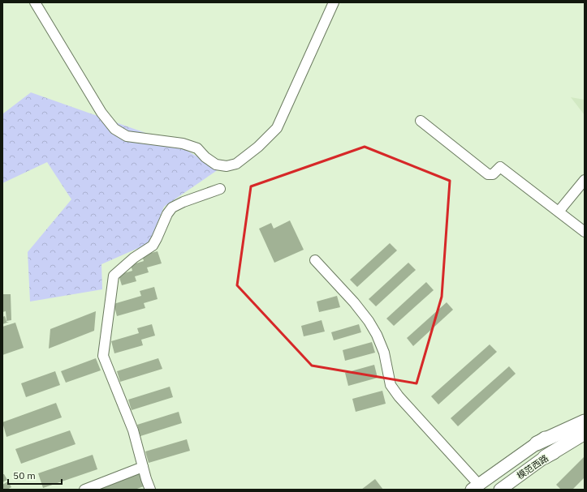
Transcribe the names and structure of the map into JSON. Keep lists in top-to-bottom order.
{
  "streets": {
    "main road": ["模范西路"]
  },
  "scale_bar": "50 m"
}
